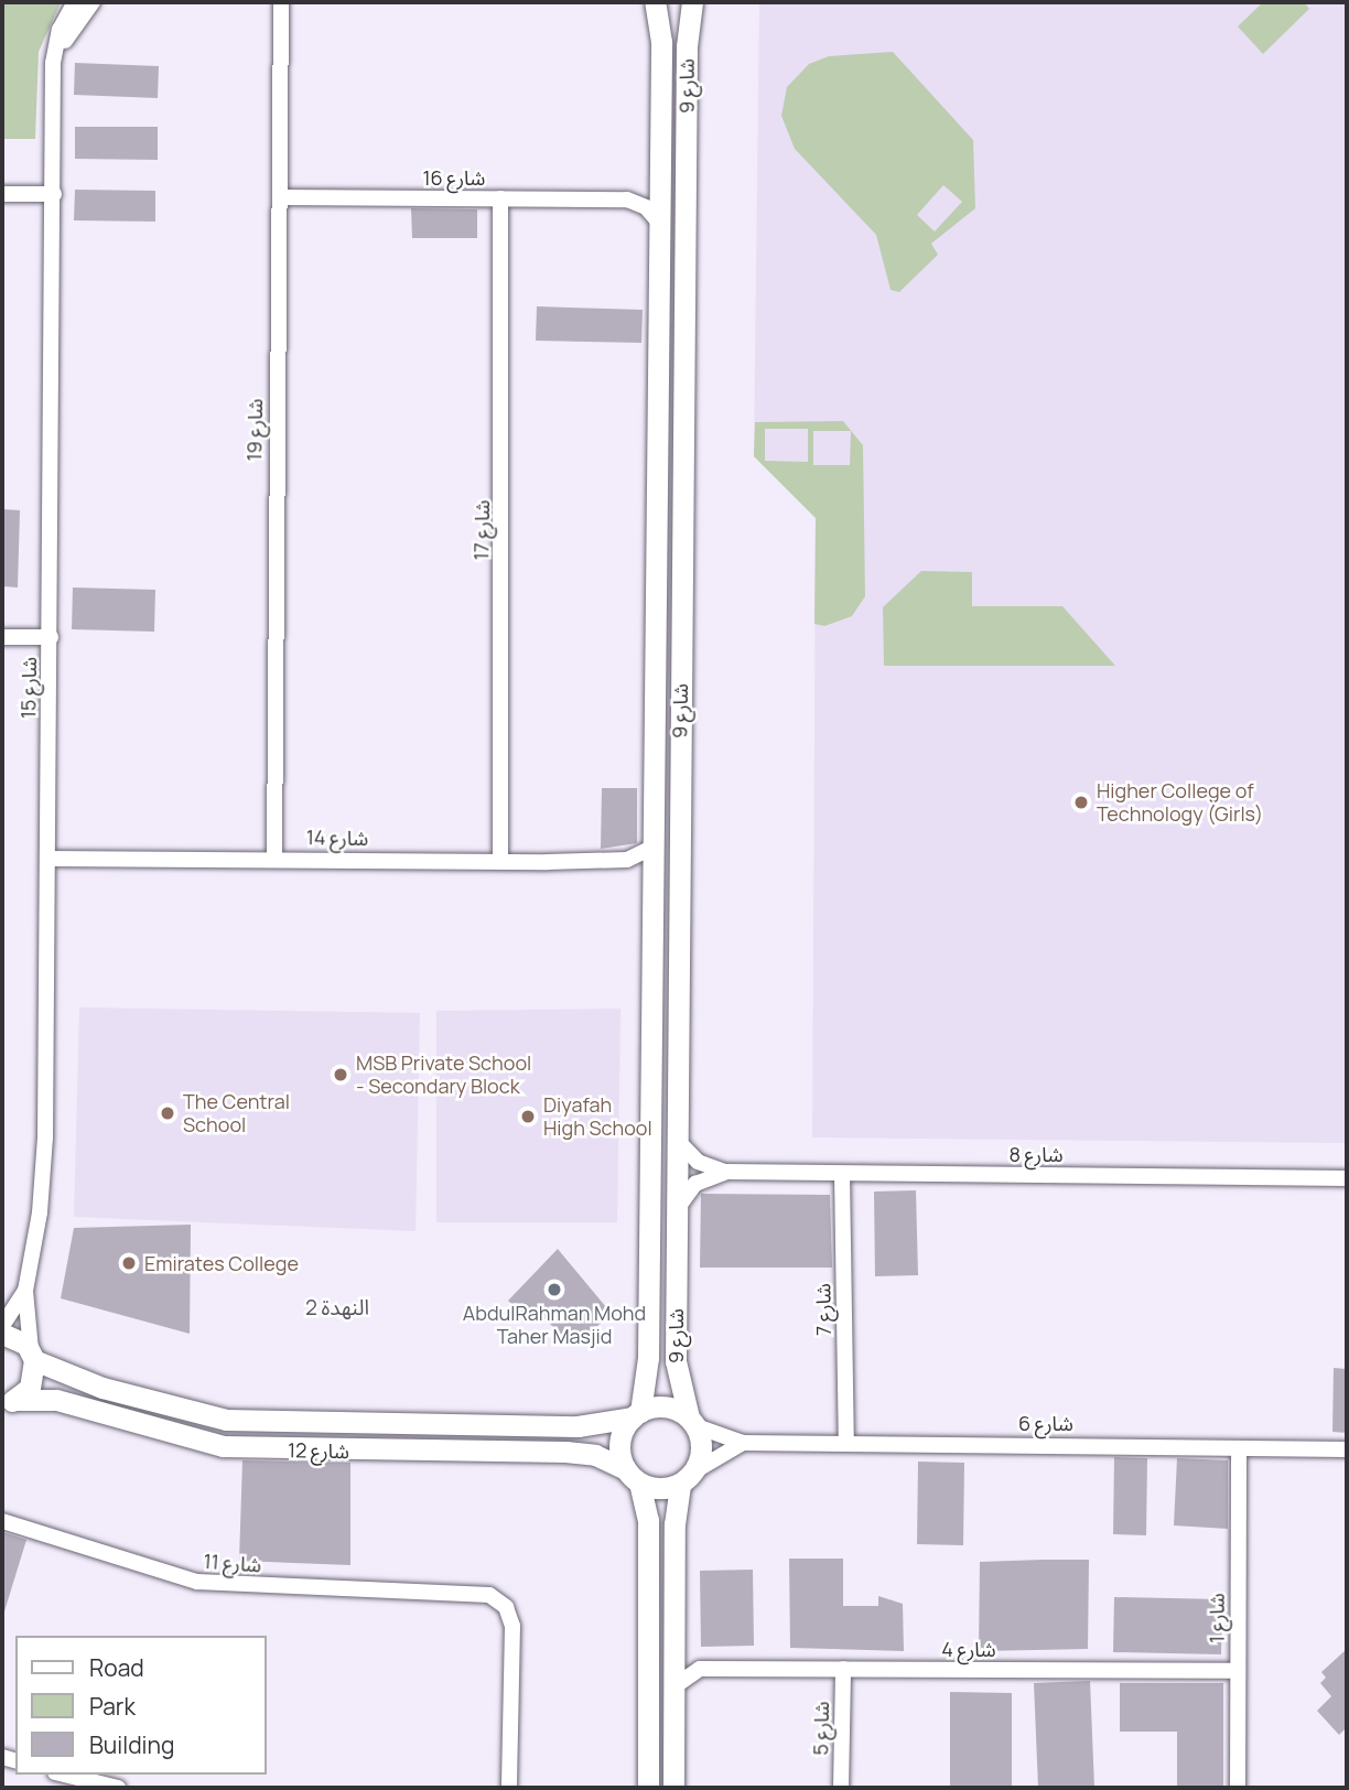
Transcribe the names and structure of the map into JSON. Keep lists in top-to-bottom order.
{
  "streets": {
    "street": [
      "شارع 9",
      "شارع 16",
      "شارع 19",
      "شارع 17",
      "شارع 15",
      "شارع 14",
      "شارع 8",
      "شارع 7",
      "شارع 6",
      "شارع 12",
      "شارع 11",
      "شارع 1",
      "شارع 4",
      "شارع 5"
    ]
  },
  "crossings": [
    ["شارع 9", "شارع 14"],
    ["شارع 9", "شارع 8"],
    ["شارع 9", "شارع 6"],
    ["شارع 9", "شارع 12"],
    ["شارع 16", "شارع 19"],
    ["شارع 16", "شارع 17"],
    ["شارع 19", "شارع 14"],
    ["شارع 17", "شارع 14"],
    ["شارع 15", "شارع 14"],
    ["شارع 15", "شارع 12"],
    ["شارع 8", "شارع 7"],
    ["شارع 7", "شارع 6"],
    ["شارع 6", "شارع 12"],
    ["شارع 6", "شارع 1"],
    ["شارع 1", "شارع 4"],
    ["شارع 4", "شارع 5"]
  ],
  "districts": ["النهدة 2"],
  "places": [
    "Higher College of Technology (Girls)",
    "MSB Private School - Secondary Block",
    "The Central School",
    "Diyafah High School",
    "Emirates College",
    "AbdulRahman Mohd Taher Masjid"
  ],
  "legend": ["Road", "Park", "Building"]
}
